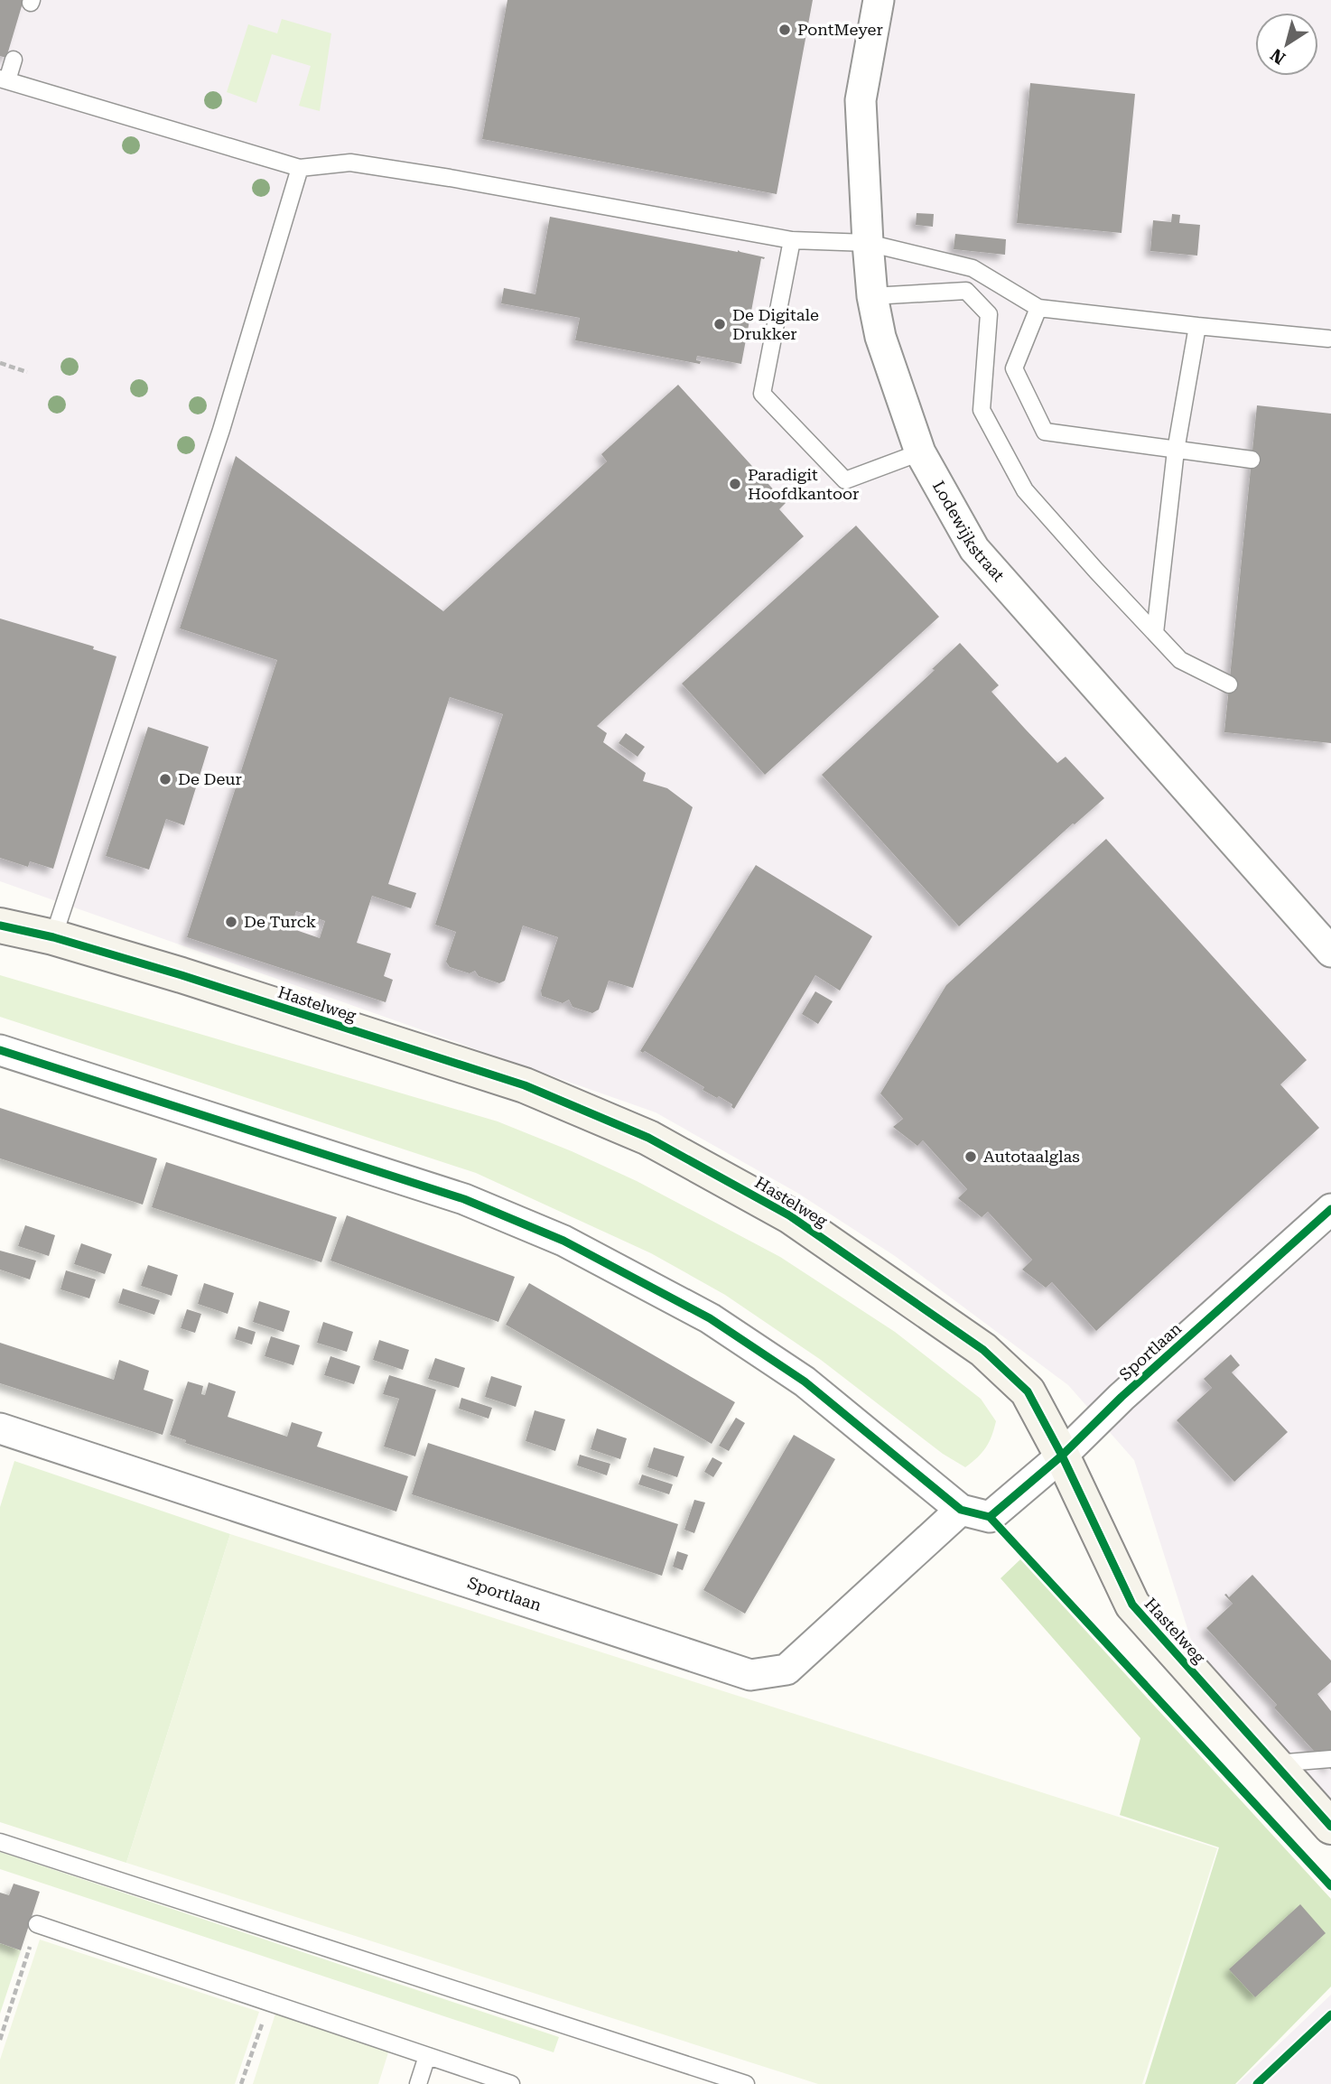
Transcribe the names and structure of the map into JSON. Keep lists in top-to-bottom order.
{
  "streets": {
    "street": ["Lodewijkstraat", "Hastelweg", "Sportlaan"]
  },
  "crossings": [
    ["Hastelweg", "Sportlaan"]
  ],
  "places": [
    "PontMeyer",
    "De Digitale Drukker",
    "Paradigit Hoofdkantoor",
    "De Deur",
    "De Turck",
    "Autotaalglas"
  ],
  "north": "bottom left"
}
